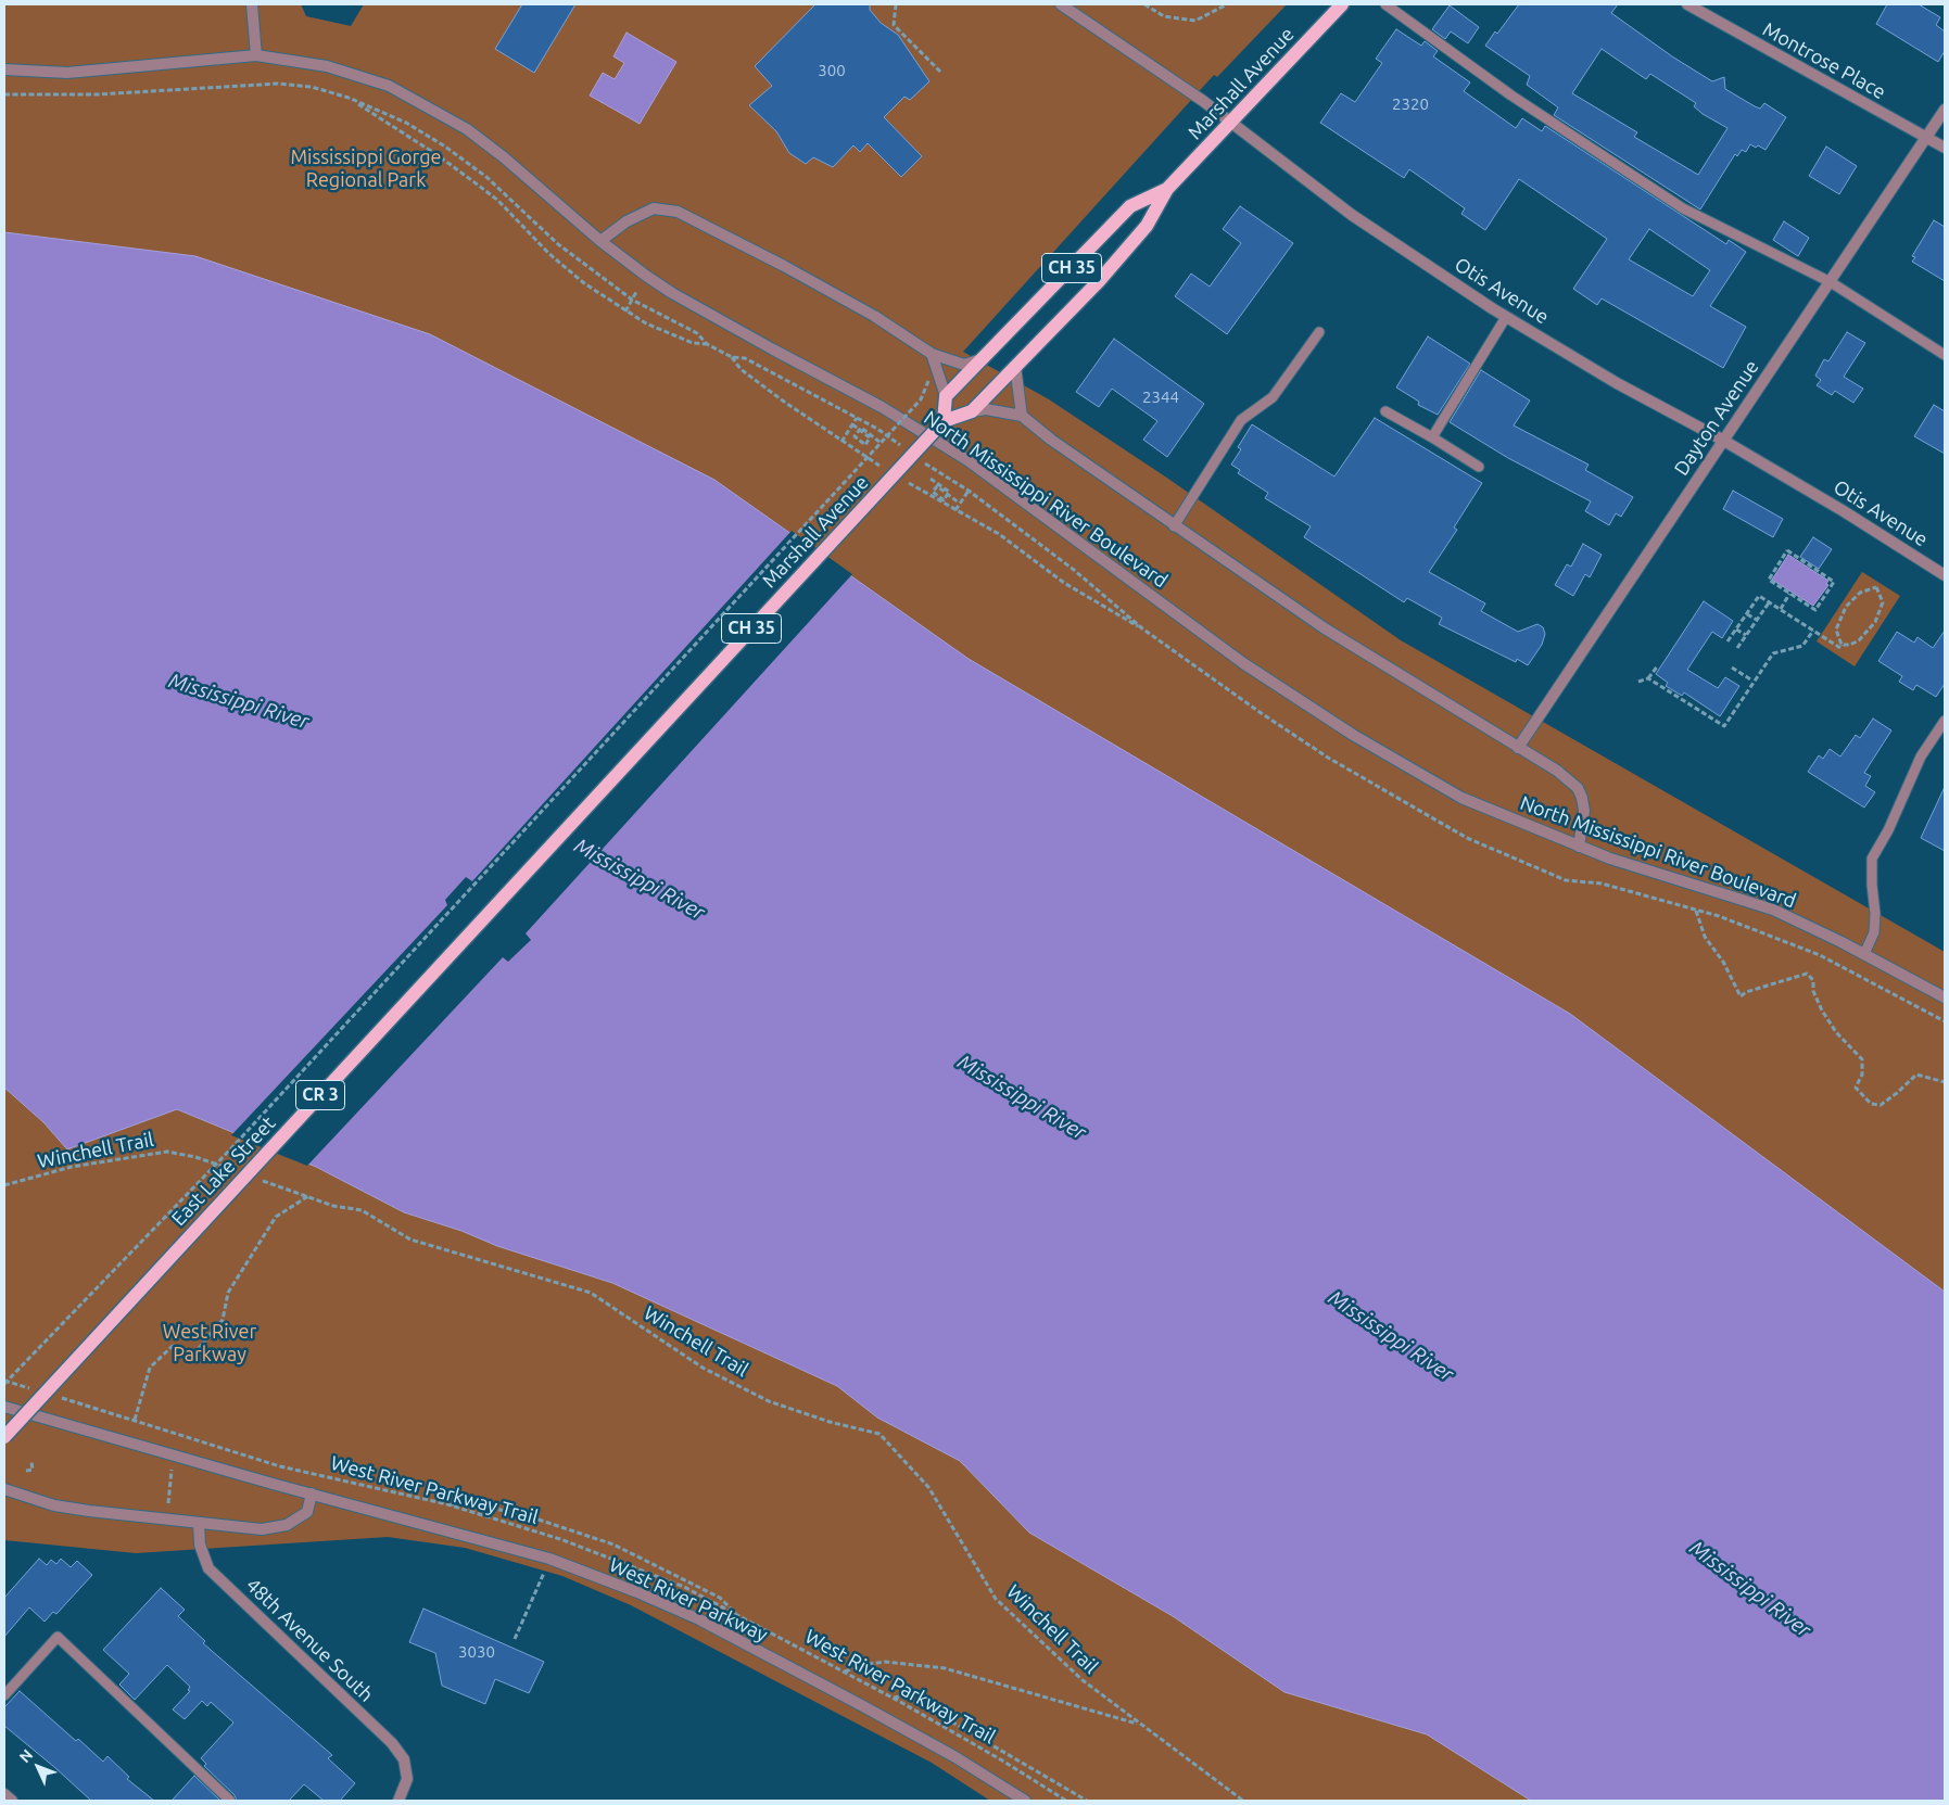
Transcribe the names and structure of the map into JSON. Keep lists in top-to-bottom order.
{
  "streets": {
    "main road": [
      "Marshall Avenue",
      "CH 35",
      "CR 3",
      "East Lake Street"
    ],
    "street": [
      "Montrose Place",
      "Otis Avenue",
      "Dayton Avenue",
      "North Mississippi River Boulevard",
      "West River Parkway",
      "48th Avenue South"
    ],
    "path": ["Winchell Trail", "West River Parkway Trail"]
  },
  "crossings": [
    ["Montrose Place", "Dayton Avenue"],
    ["Marshall Avenue", "Otis Avenue"],
    ["Marshall Avenue", "East Lake Street"],
    ["Otis Avenue", "Dayton Avenue"]
  ],
  "water": ["Mississippi River"],
  "parks": ["Mississippi Gorge Regional Park", "West River Parkway"],
  "house_numbers": [
    "300",
    "2320",
    "2344",
    "3030"
  ],
  "north": "top left"
}
